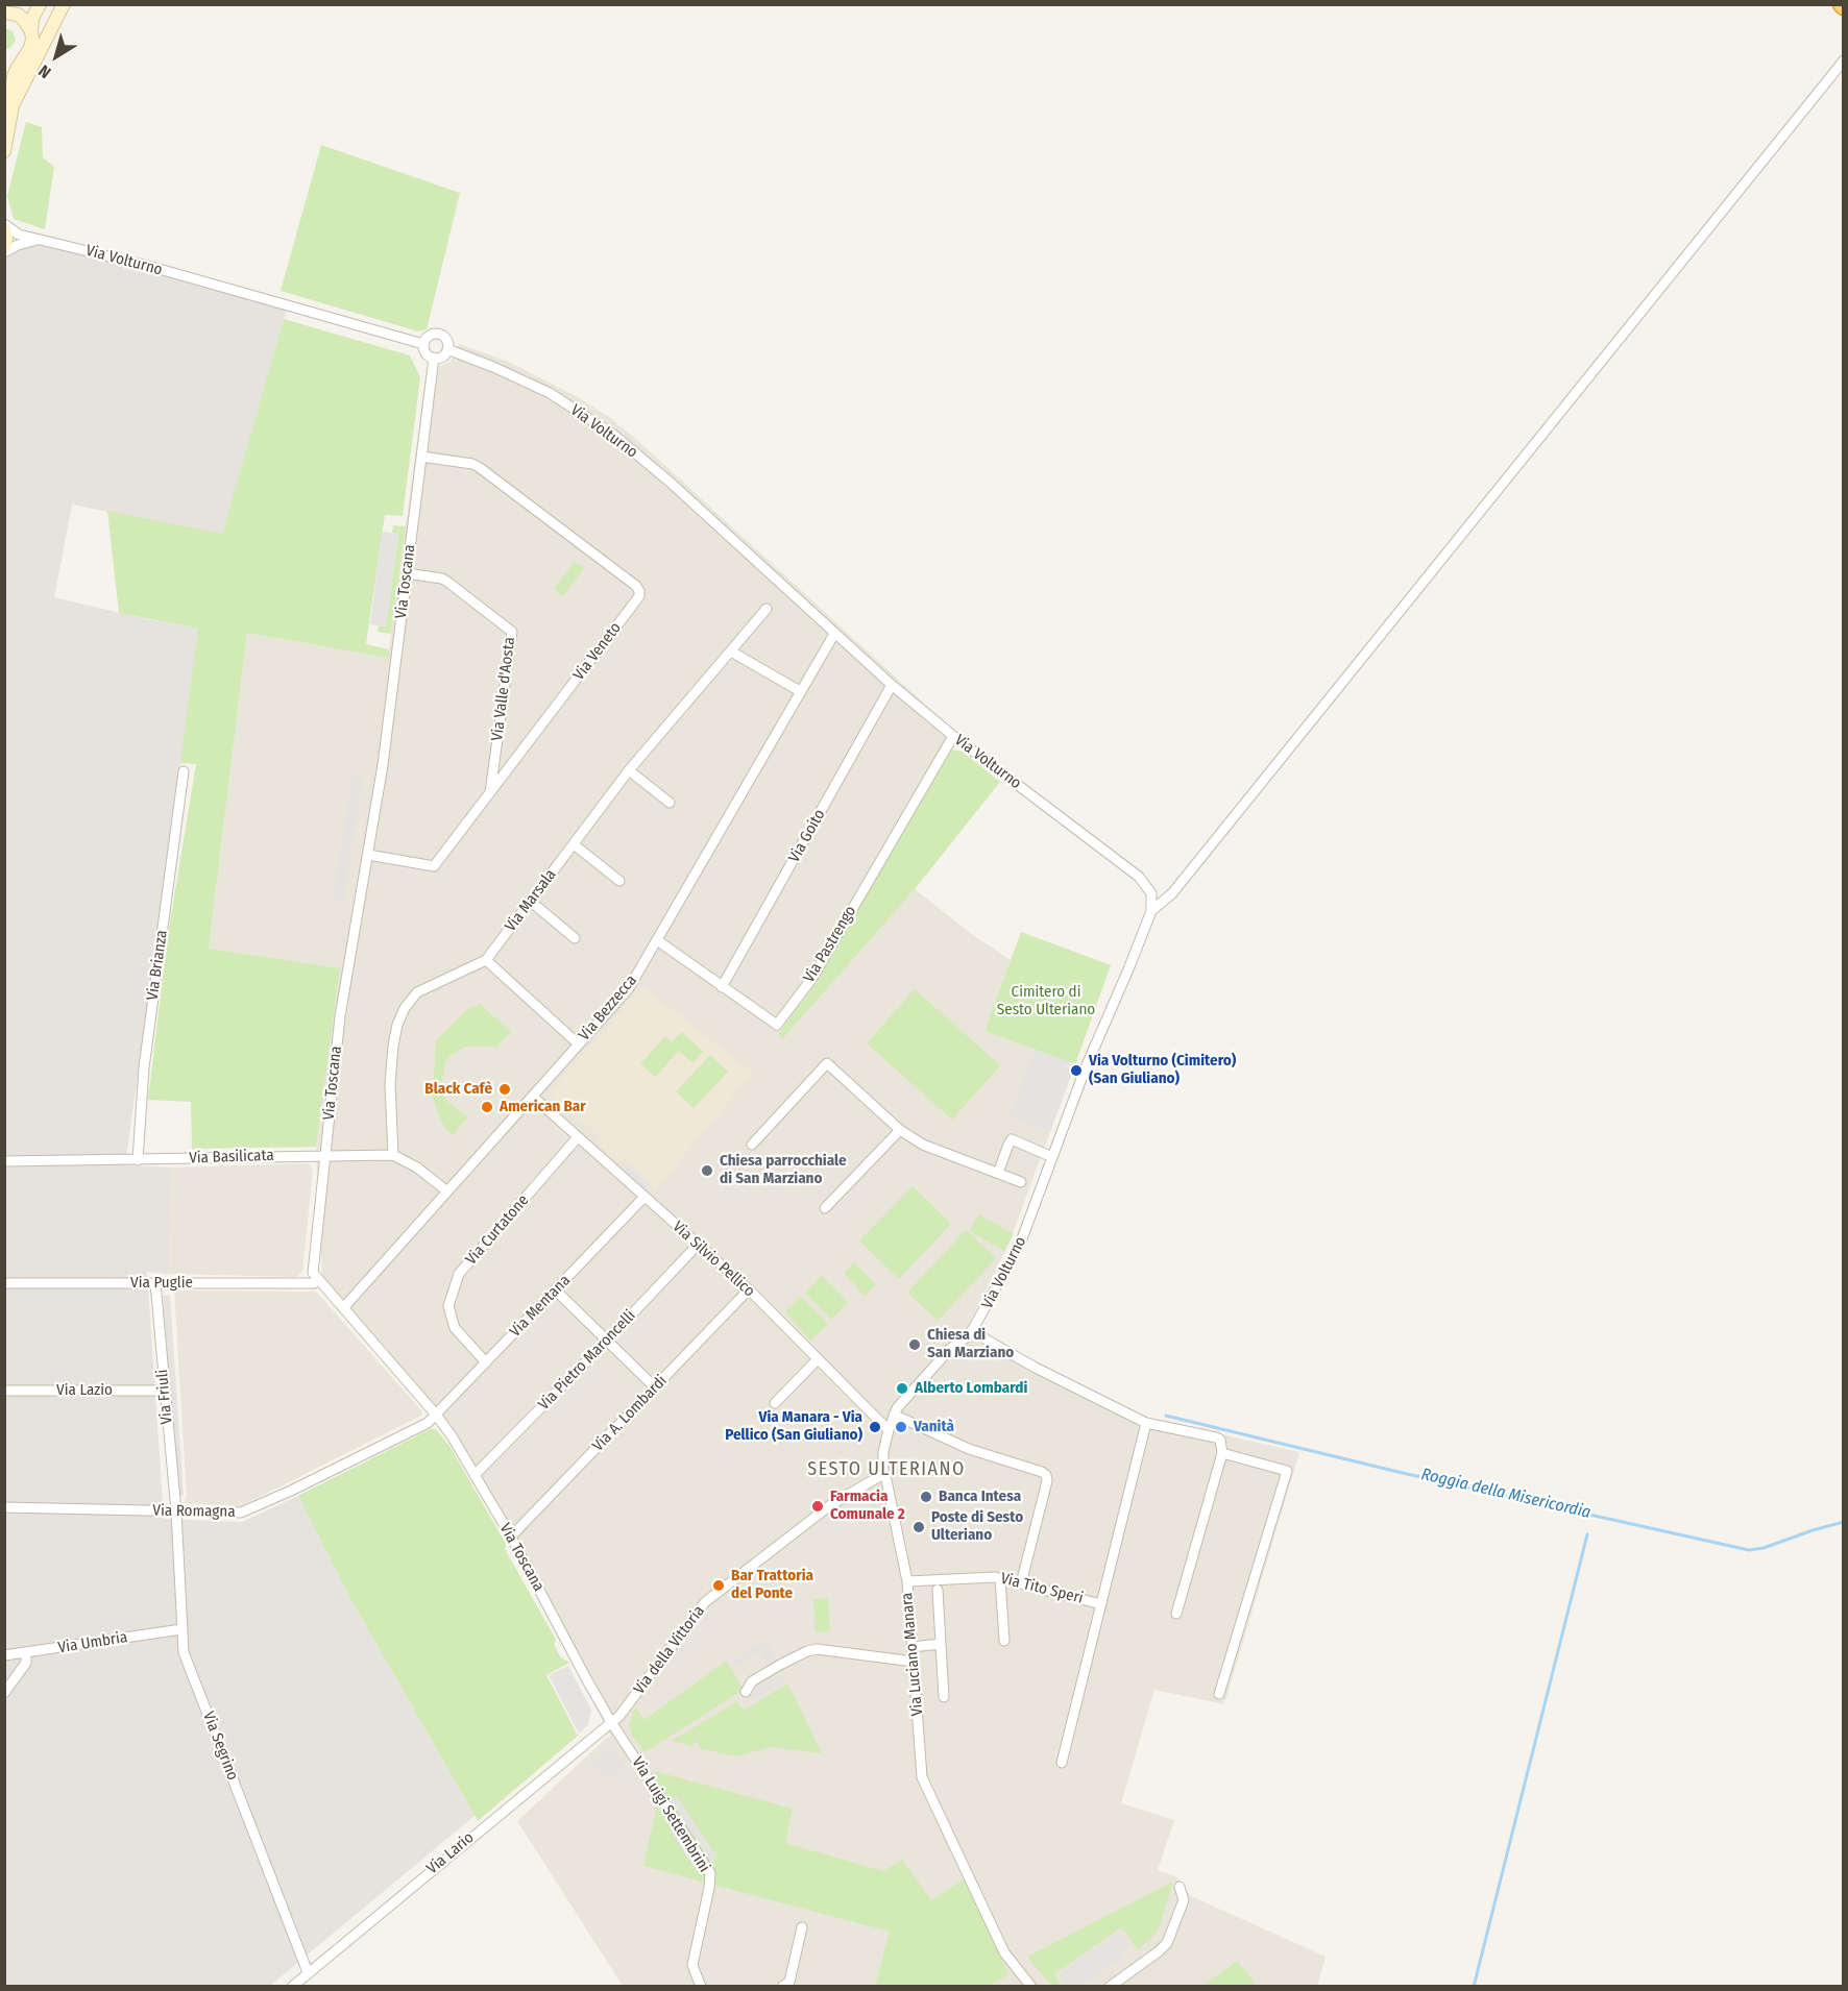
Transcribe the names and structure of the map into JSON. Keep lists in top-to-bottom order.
{
  "streets": {
    "street": [
      "Via Volturno",
      "Via Toscana",
      "Via Veneto",
      "Via Valle d'Aosta",
      "Via Goito",
      "Via Marsala",
      "Via Pastrengo",
      "Via Brianza",
      "Via Bezzecca",
      "Via Basilicata",
      "Via Curtatone",
      "Via Silvio Pellico",
      "Via Puglie",
      "Via Mentana",
      "Via Pietro Maroncelli",
      "Via Lazio",
      "Via Friuli",
      "Via A. Lombardi",
      "Via Romagna",
      "Via Tito Speri",
      "Via Umbria",
      "Via della Vittoria",
      "Via Luciano Manara",
      "Via Segrino",
      "Via Luigi Settembrini",
      "Via Lario"
    ]
  },
  "crossings": [
    ["Via Volturno", "Via Toscana"],
    ["Via Volturno", "Via Goito"],
    ["Via Volturno", "Via Pastrengo"],
    ["Via Volturno", "Via Bezzecca"],
    ["Via Volturno", "Via Luciano Manara"],
    ["Via Toscana", "Via Veneto"],
    ["Via Toscana", "Via Valle d'Aosta"],
    ["Via Toscana", "Via Bezzecca"],
    ["Via Toscana", "Via Basilicata"],
    ["Via Toscana", "Via Puglie"],
    ["Via Toscana", "Via Mentana"],
    ["Via Toscana", "Via Pietro Maroncelli"],
    ["Via Toscana", "Via A. Lombardi"],
    ["Via Toscana", "Via Romagna"],
    ["Via Toscana", "Via della Vittoria"],
    ["Via Toscana", "Via Luigi Settembrini"],
    ["Via Toscana", "Via Lario"],
    ["Via Veneto", "Via Valle d'Aosta"],
    ["Via Goito", "Via Pastrengo"],
    ["Via Marsala", "Via Basilicata"],
    ["Via Pastrengo", "Via Bezzecca"],
    ["Via Brianza", "Via Basilicata"],
    ["Via Bezzecca", "Via Basilicata"],
    ["Via Bezzecca", "Via Silvio Pellico"],
    ["Via Curtatone", "Via Silvio Pellico"],
    ["Via Curtatone", "Via Mentana"],
    ["Via Silvio Pellico", "Via Mentana"],
    ["Via Silvio Pellico", "Via Pietro Maroncelli"],
    ["Via Silvio Pellico", "Via A. Lombardi"],
    ["Via Silvio Pellico", "Via Luciano Manara"],
    ["Via Puglie", "Via Friuli"],
    ["Via Mentana", "Via Romagna"],
    ["Via Lazio", "Via Friuli"],
    ["Via Friuli", "Via Romagna"],
    ["Via Friuli", "Via Segrino"],
    ["Via Romagna", "Via Segrino"],
    ["Via Tito Speri", "Via Luciano Manara"],
    ["Via Umbria", "Via Segrino"],
    ["Via della Vittoria", "Via Luciano Manara"],
    ["Via della Vittoria", "Via Luigi Settembrini"],
    ["Via della Vittoria", "Via Lario"],
    ["Via Segrino", "Via Lario"],
    ["Via Luigi Settembrini", "Via Lario"]
  ],
  "districts": ["SESTO ULTERIANO"],
  "water": ["Roggia della Misericordia"],
  "parks": ["Cimitero di Sesto Ulteriano"],
  "places": [
    "Via Volturno (Cimitero) (San Giuliano)",
    "Black Cafè",
    "American Bar",
    "Chiesa parrocchiale di San Marziano",
    "Chiesa di San Marziano",
    "Alberto Lombardi",
    "Via Manara - Via Pellico (San Giuliano)",
    "Vanità",
    "Banca Intesa",
    "Farmacia Comunale 2",
    "Poste di Sesto Ulteriano",
    "Bar Trattoria del Ponte"
  ],
  "north": "bottom left"
}
